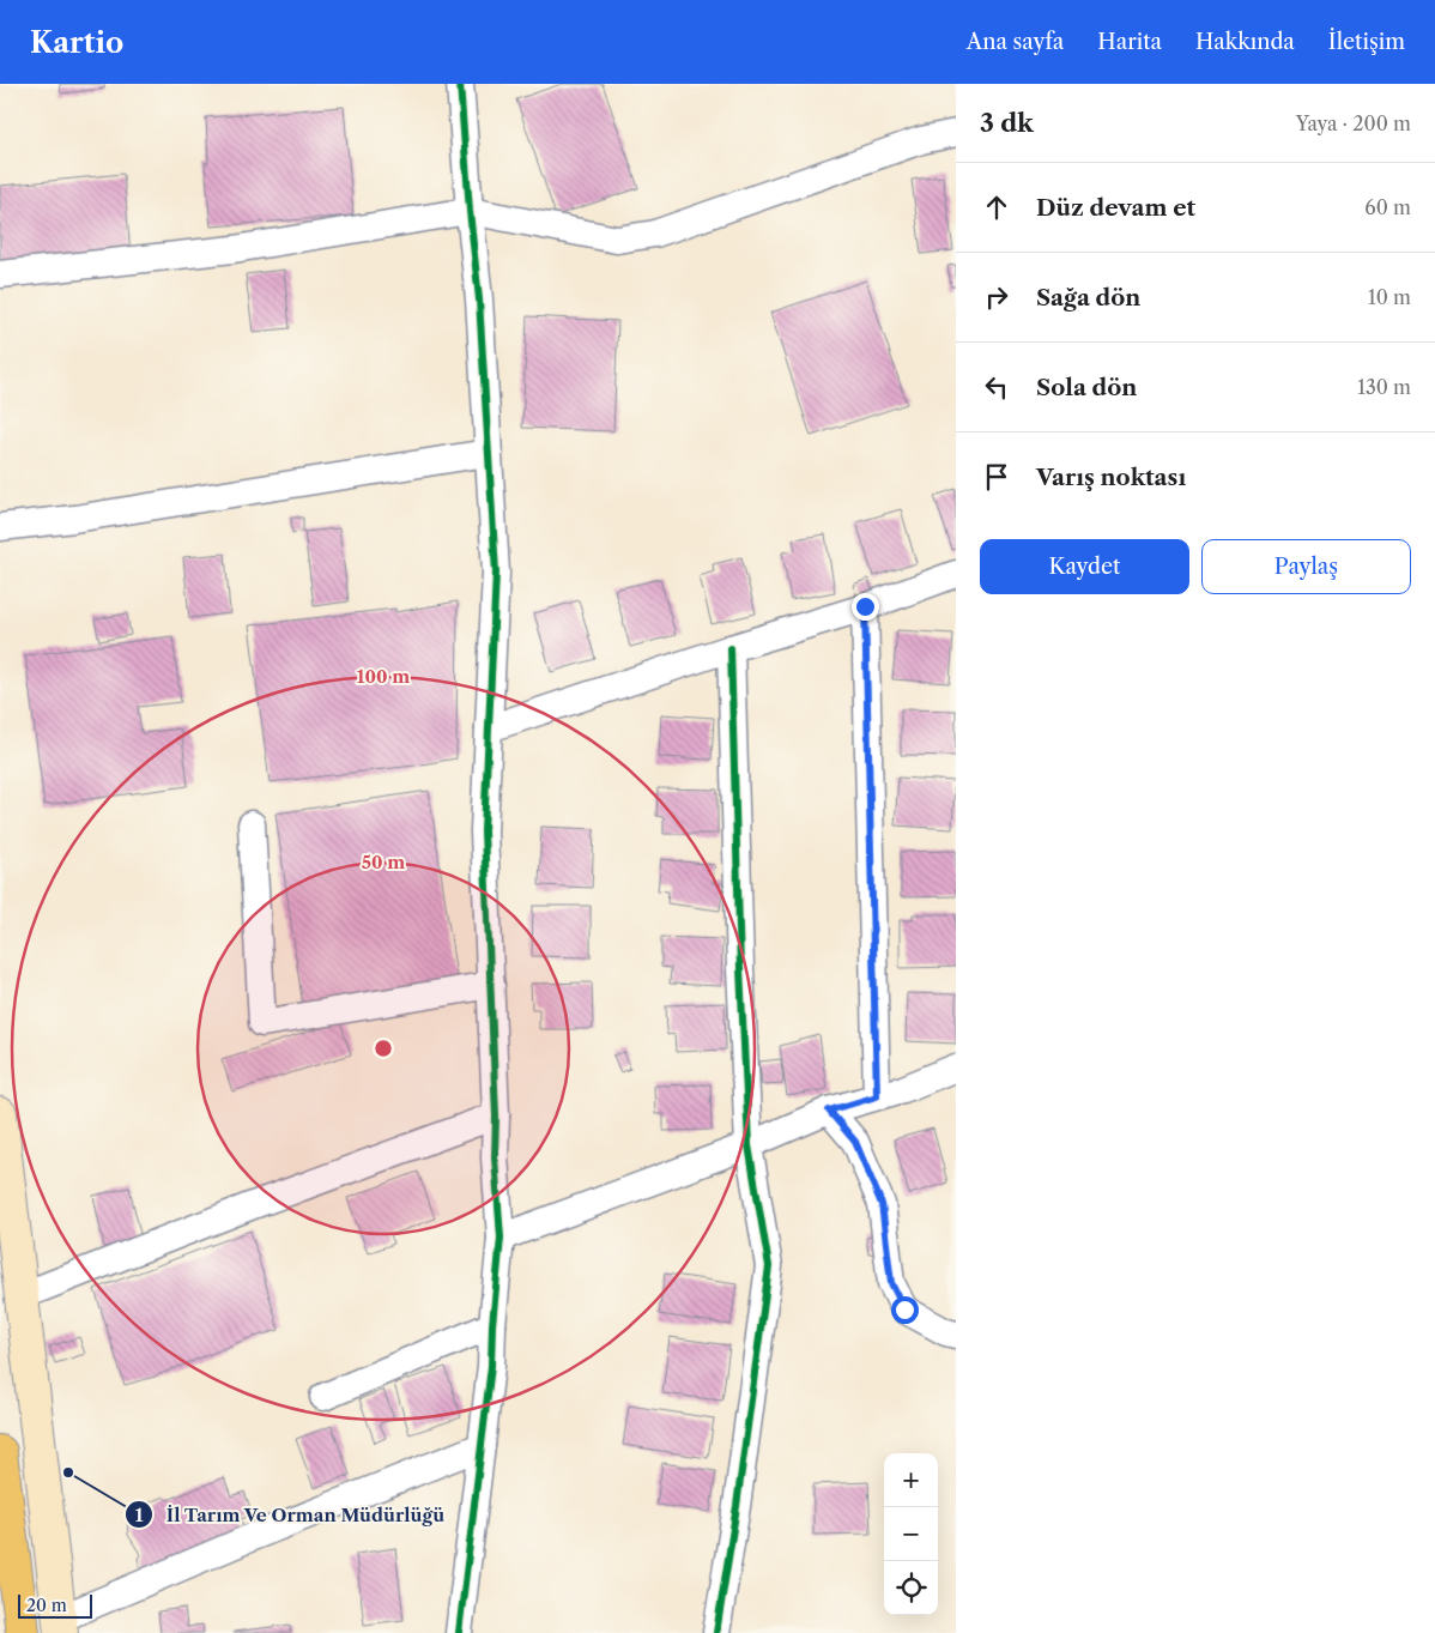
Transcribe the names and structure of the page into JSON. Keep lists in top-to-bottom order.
{
  "places": ["İl Tarım Ve Orman Müdürlüğü"],
  "scale_bar": "20 m",
  "page": {
    "header": "Kartio",
    "nav": [
      "Ana sayfa",
      "Harita",
      "Hakkında",
      "İletişim"
    ],
    "heading": ["3 dk", "Yaya · 200 m"],
    "list": [
      ["Düz devam et", "60 m"],
      ["Sağa dön", "10 m"],
      ["Sola dön", "130 m"],
      "Varış noktası"
    ],
    "buttons": ["Kaydet", "Paylaş"],
    "map_buttons": ["+", "−"],
    "scale": "20 m"
  },
  "rings": ["100 m", "50 m"]
}
